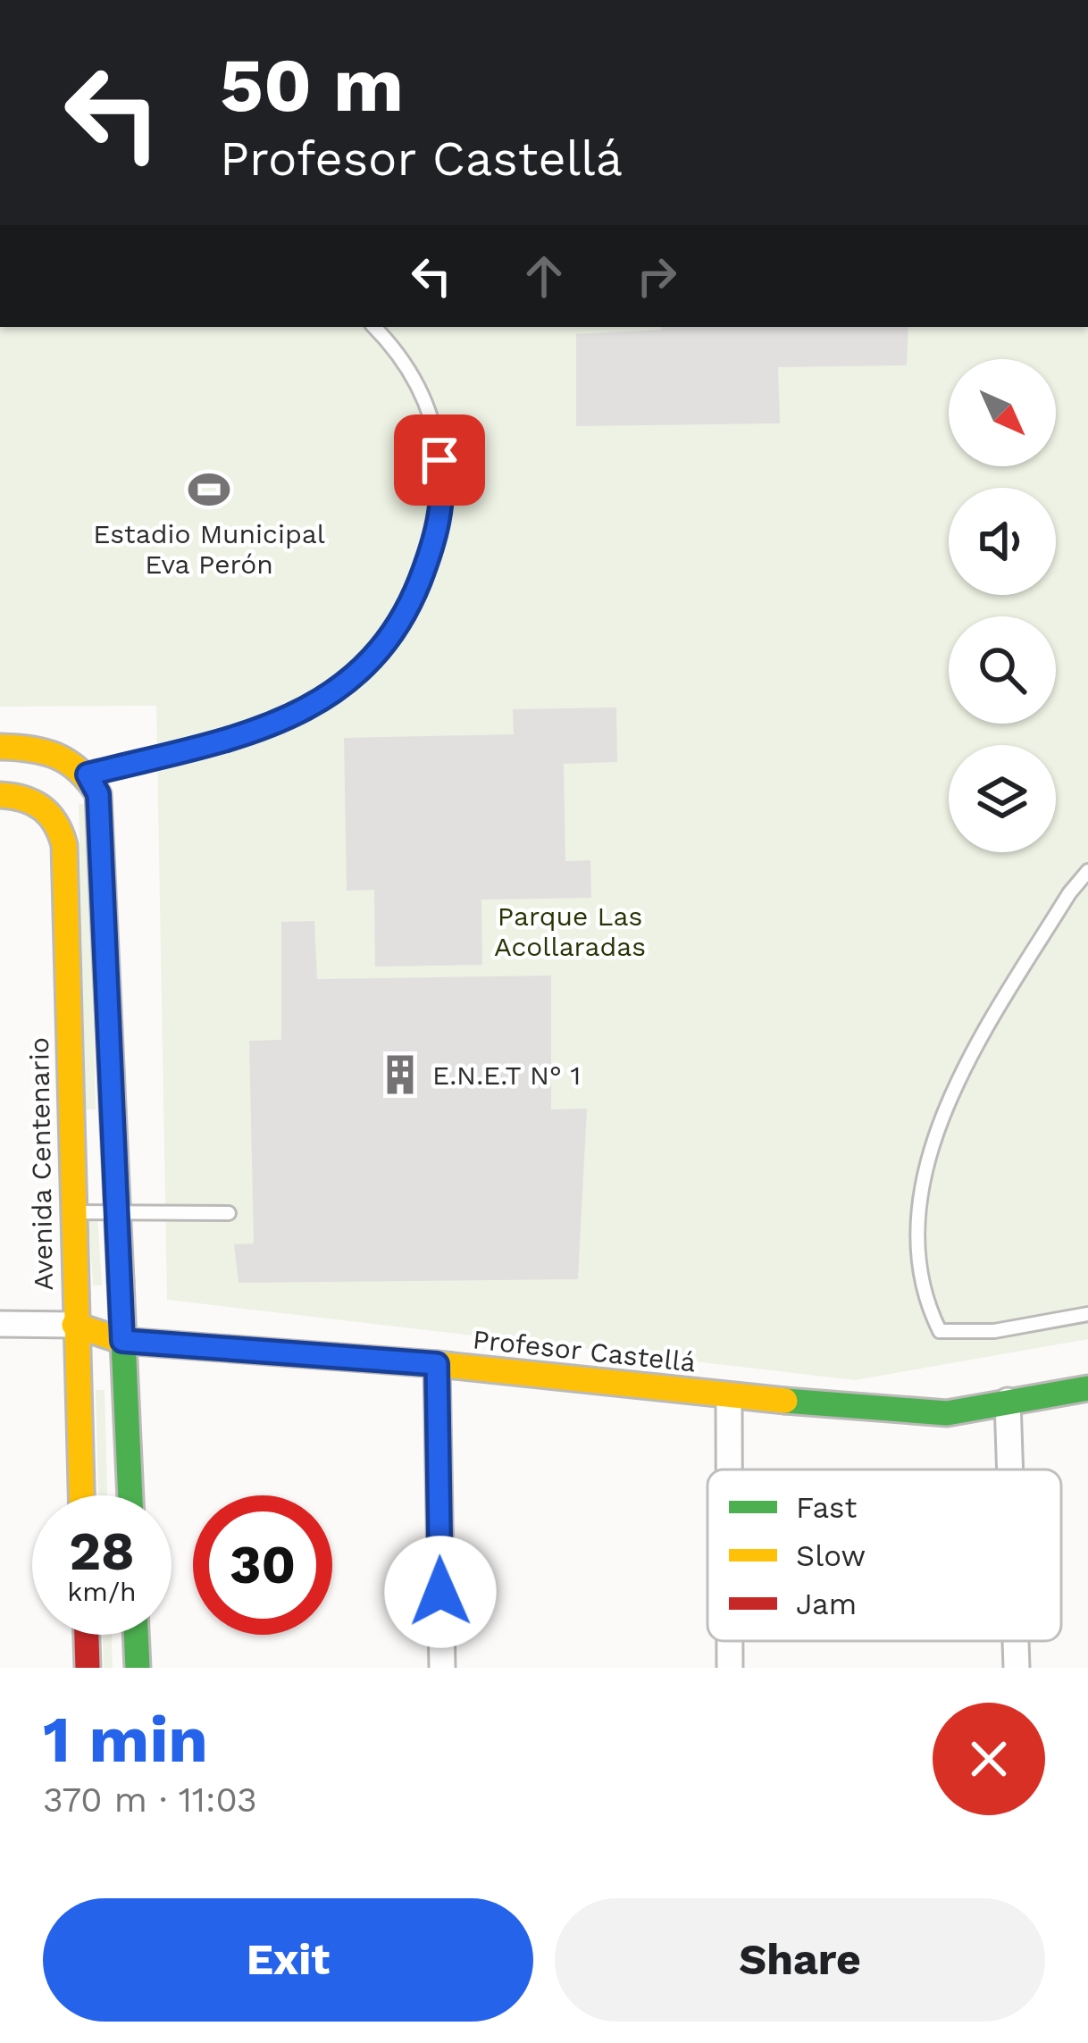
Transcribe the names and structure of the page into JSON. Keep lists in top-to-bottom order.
{
  "streets": {
    "street": ["Avenida Centenario", "Profesor Castellá"]
  },
  "crossings": [
    ["Avenida Centenario", "Profesor Castellá"]
  ],
  "parks": ["Parque Las Acollaradas"],
  "places": {
    "sports": ["Estadio Municipal Eva Perón"],
    "building": ["E.N.E.T N° 1"]
  },
  "legend": ["Fast", "Slow", "Jam"],
  "north": "bottom right",
  "page": {
    "turn": ["50 m", "Profesor Castellá"],
    "speed": "28 km/h",
    "limit": "30",
    "heading": ["1 min", "370 m · 11:03"],
    "buttons": ["Exit", "Share"]
  }
}
